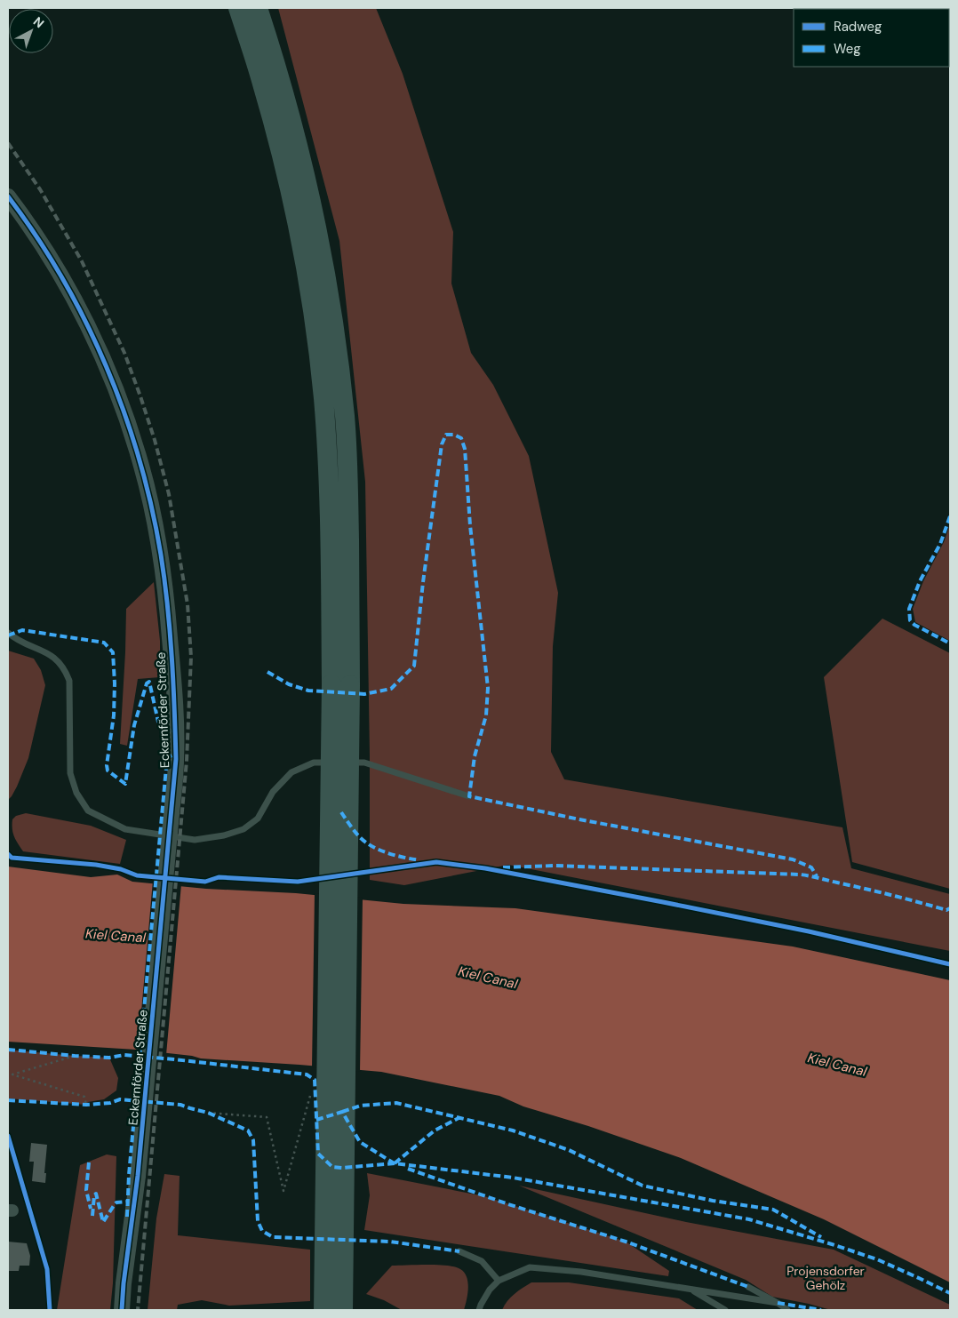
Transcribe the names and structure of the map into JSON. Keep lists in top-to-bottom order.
{
  "streets": {
    "street": ["Eckernförder Straße"]
  },
  "water": ["Kiel Canal"],
  "parks": ["Projensdorfer Gehölz"],
  "legend": ["Radweg", "Weg"],
  "north": "top right"
}
